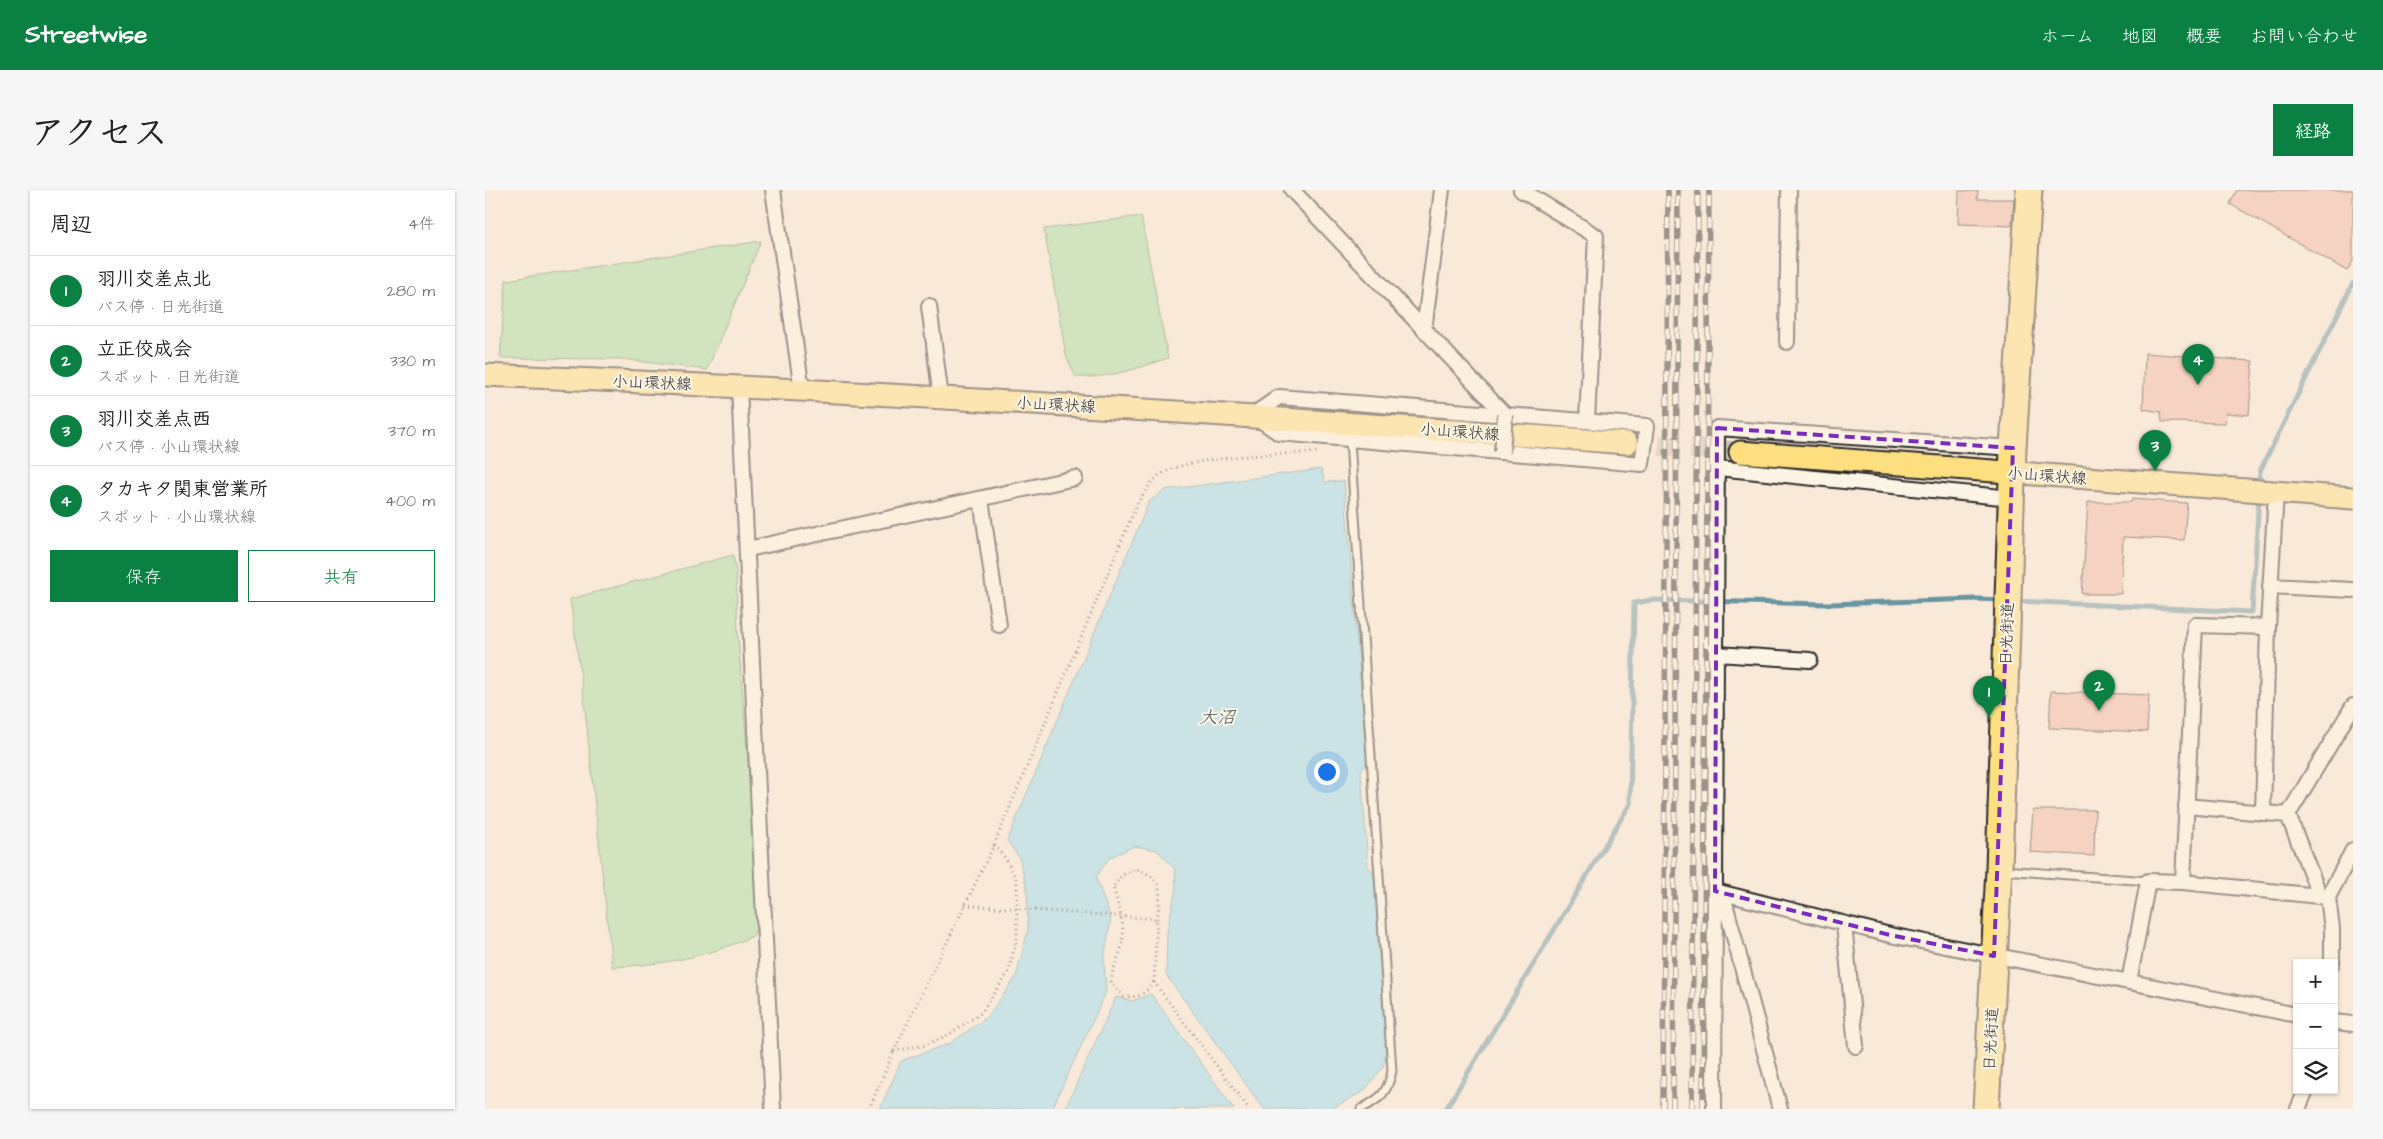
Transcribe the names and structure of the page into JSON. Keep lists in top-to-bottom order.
{
  "streets": {
    "highway": ["日光街道"],
    "main road": ["小山環状線"]
  },
  "crossings": [
    ["小山環状線", "日光街道"]
  ],
  "water": ["大沼"],
  "page": {
    "header": "Streetwise",
    "nav": [
      "ホーム",
      "地図",
      "概要",
      "お問い合わせ"
    ],
    "title": "アクセス",
    "buttons": [
      "経路",
      ["保存", "共有"]
    ],
    "heading": ["周辺", "4件"],
    "list": [
      {
        "mark": "1",
        "name": "羽川交差点北",
        "note": "バス停 · 日光街道",
        "value": "280 m"
      },
      {
        "mark": "2",
        "name": "立正佼成会",
        "note": "スポット · 日光街道",
        "value": "330 m"
      },
      {
        "mark": "3",
        "name": "羽川交差点西",
        "note": "バス停 · 小山環状線",
        "value": "370 m"
      },
      {
        "mark": "4",
        "name": "タカキタ関東営業所",
        "note": "スポット · 小山環状線",
        "value": "400 m"
      }
    ],
    "pins": [
      "4",
      "3",
      "2",
      "1"
    ],
    "map_buttons": ["+", "−"]
  }
}
